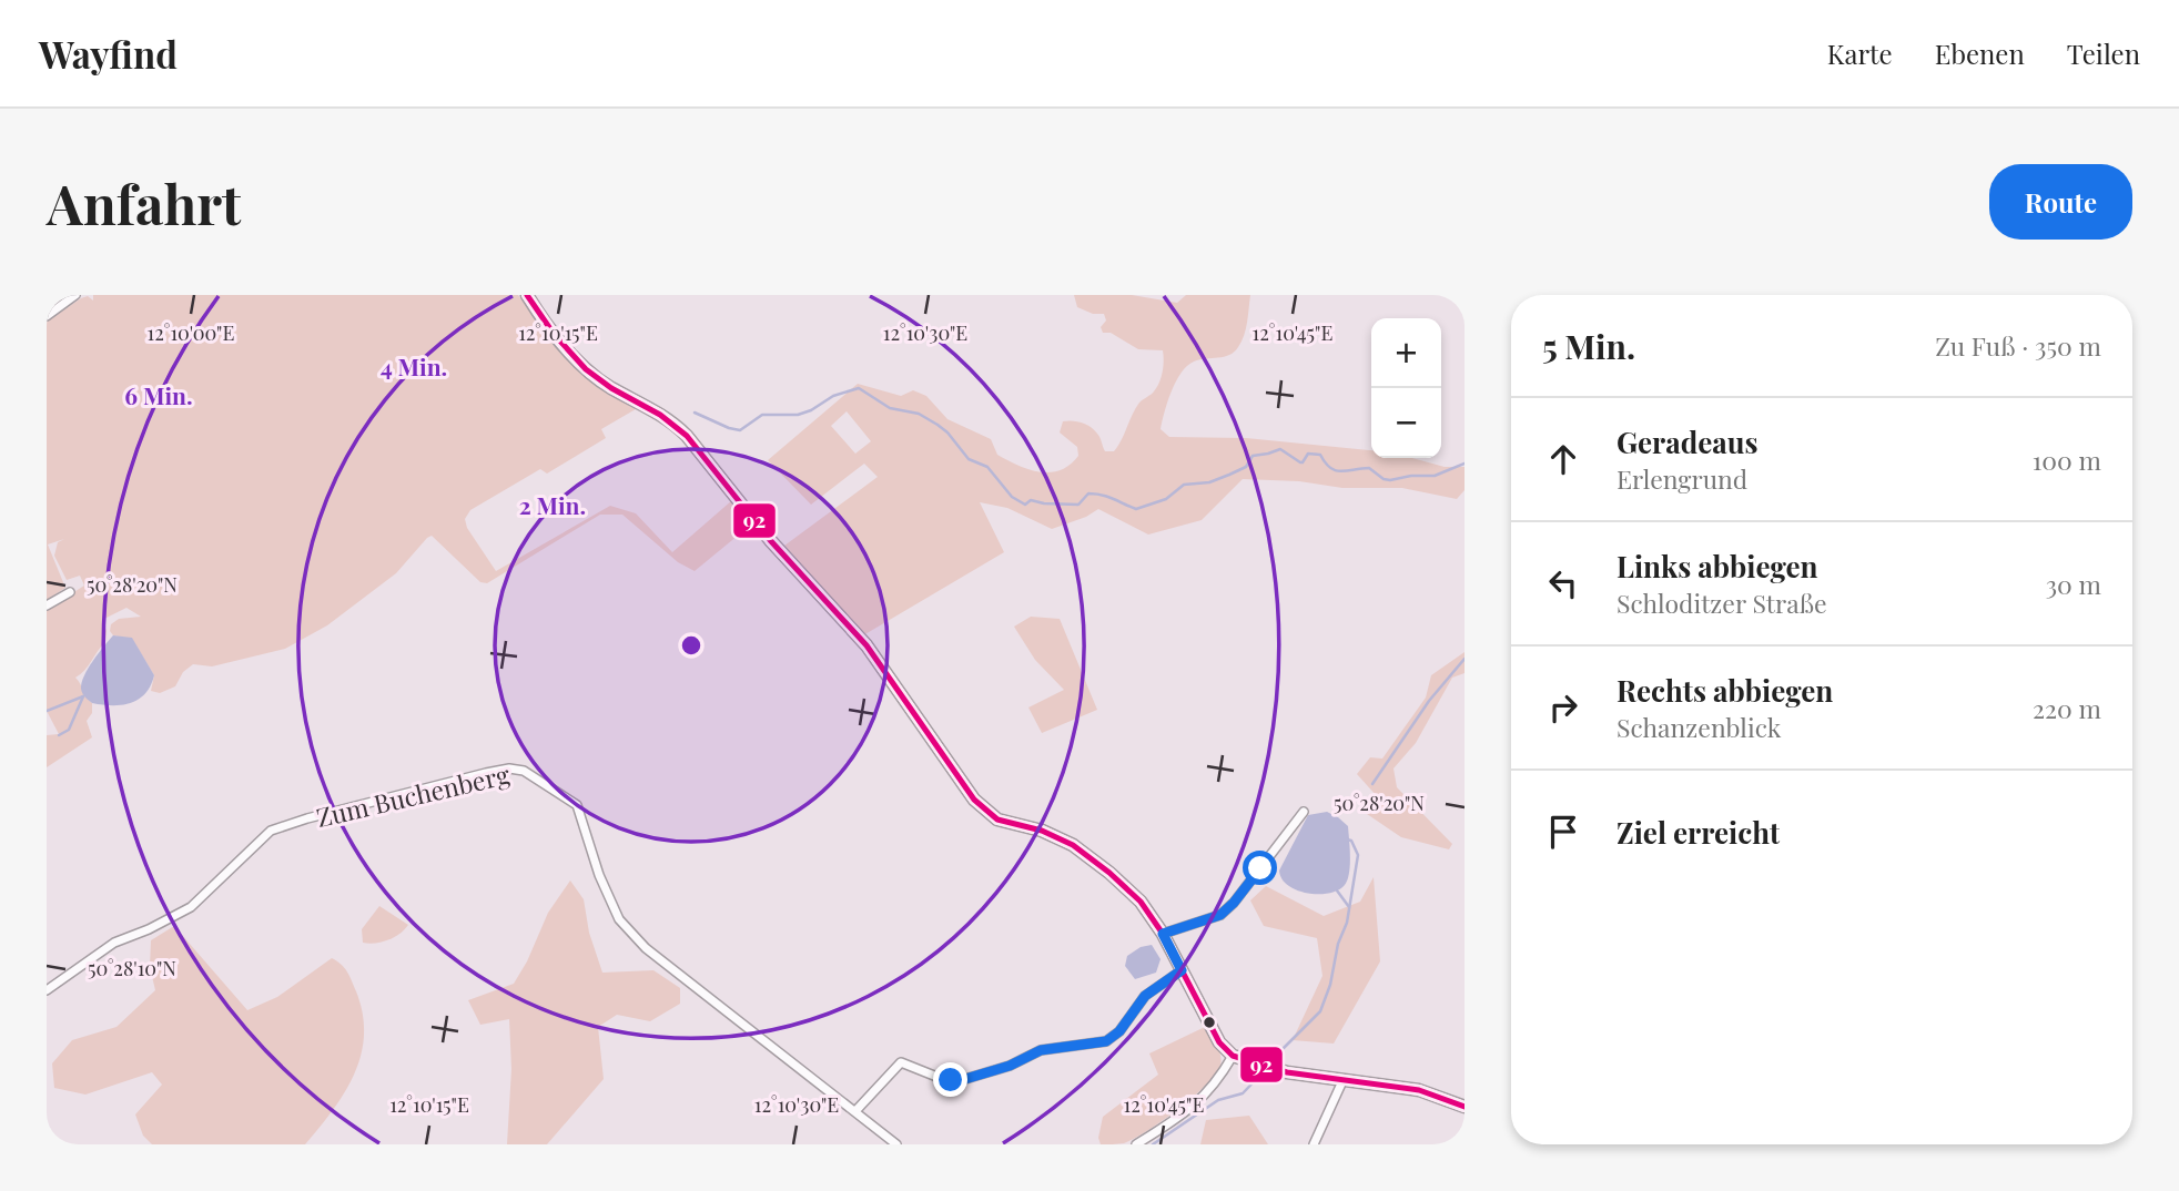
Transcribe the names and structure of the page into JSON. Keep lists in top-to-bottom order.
{
  "streets": {
    "street": ["Zum Buchenberg"]
  },
  "lines": ["transit line 92"],
  "page": {
    "header": "Wayfind",
    "nav": ["Karte", "Ebenen", "Teilen"],
    "buttons": "Route",
    "title": "Anfahrt",
    "heading": ["5 Min.", "Zu Fuß · 350 m"],
    "map_buttons": ["+", "−"],
    "list": [
      ["Geradeaus", "Erlengrund", "100 m"],
      ["Links abbiegen", "Schloditzer Straße", "30 m"],
      ["Rechts abbiegen", "Schanzenblick", "220 m"],
      "Ziel erreicht"
    ]
  },
  "coordinates": [
    "12°10'00\"E",
    "12°10'15\"E",
    "12°10'30\"E",
    "12°10'45\"E",
    "50°28'20\"N",
    "50°28'10\"N"
  ],
  "rings": ["4 Min.", "6 Min.", "2 Min."]
}
